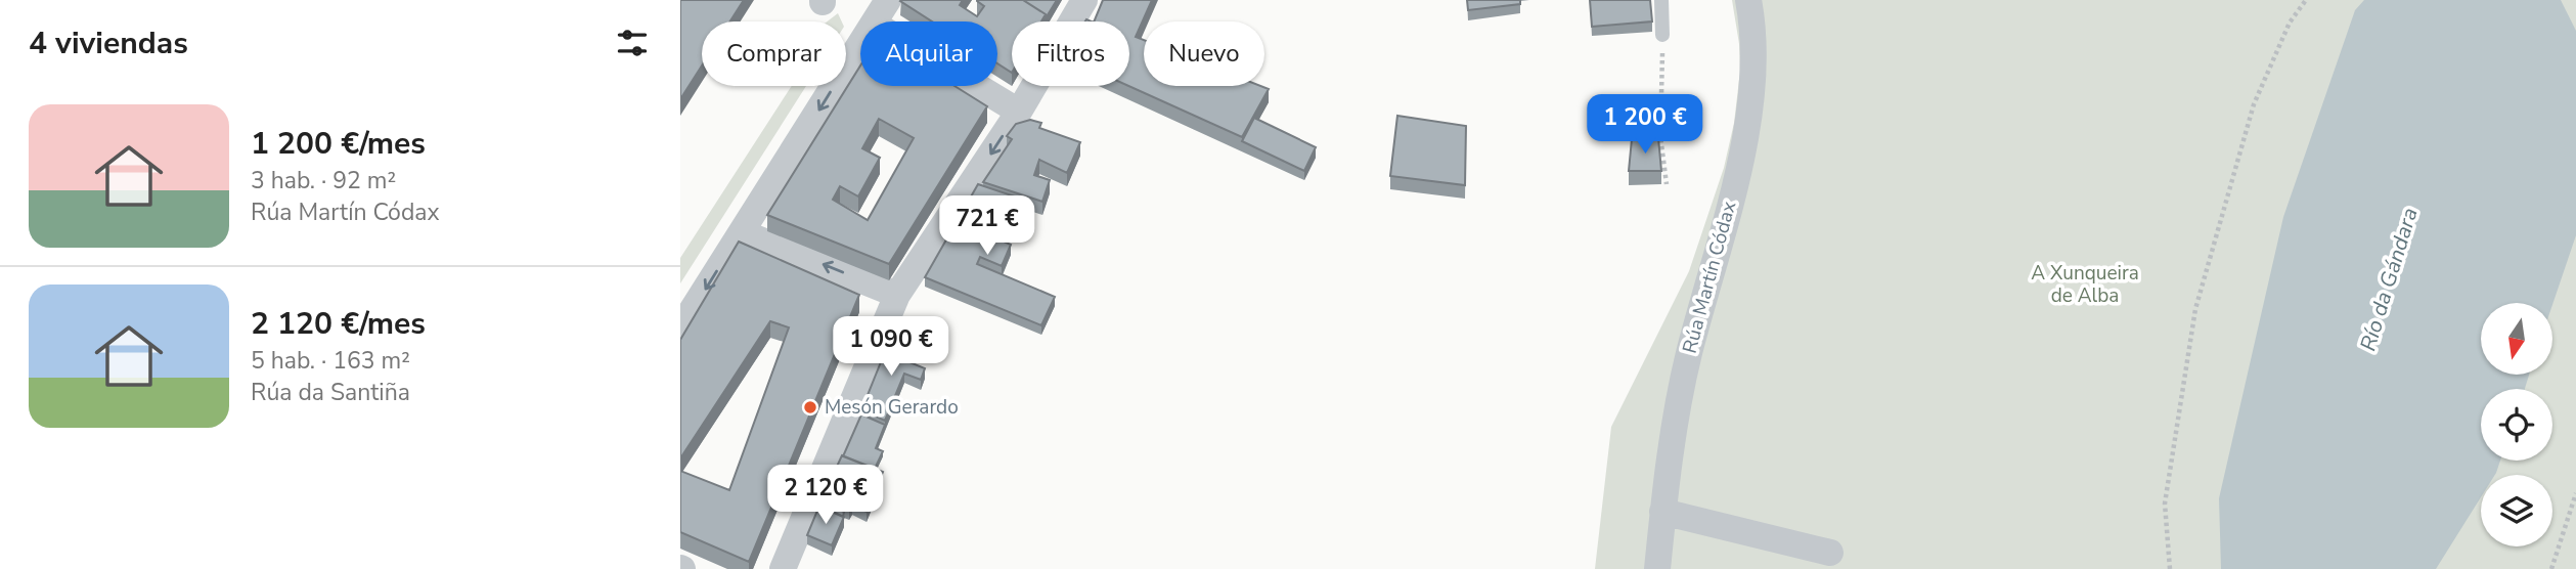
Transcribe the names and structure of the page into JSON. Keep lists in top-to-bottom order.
{
  "streets": {
    "street": ["Rúa Martín Códax"]
  },
  "water": ["Río da Gándara"],
  "parks": ["A Xunqueira de Alba"],
  "places": ["Mesón Gerardo"],
  "north": "bottom",
  "page": {
    "heading": "4 viviendas",
    "chip": [
      "Comprar",
      "Alquilar",
      "Filtros",
      "Nuevo"
    ],
    "list": [
      {
        "name": "1 200 €/mes",
        "note": "3 hab. · 92 m² · Rúa Martín Códax"
      },
      {
        "name": "2 120 €/mes",
        "note": "5 hab. · 163 m² · Rúa da Santiña"
      }
    ],
    "price": [
      "1 200 €",
      "721 €",
      "1 090 €",
      "2 120 €"
    ]
  }
}
